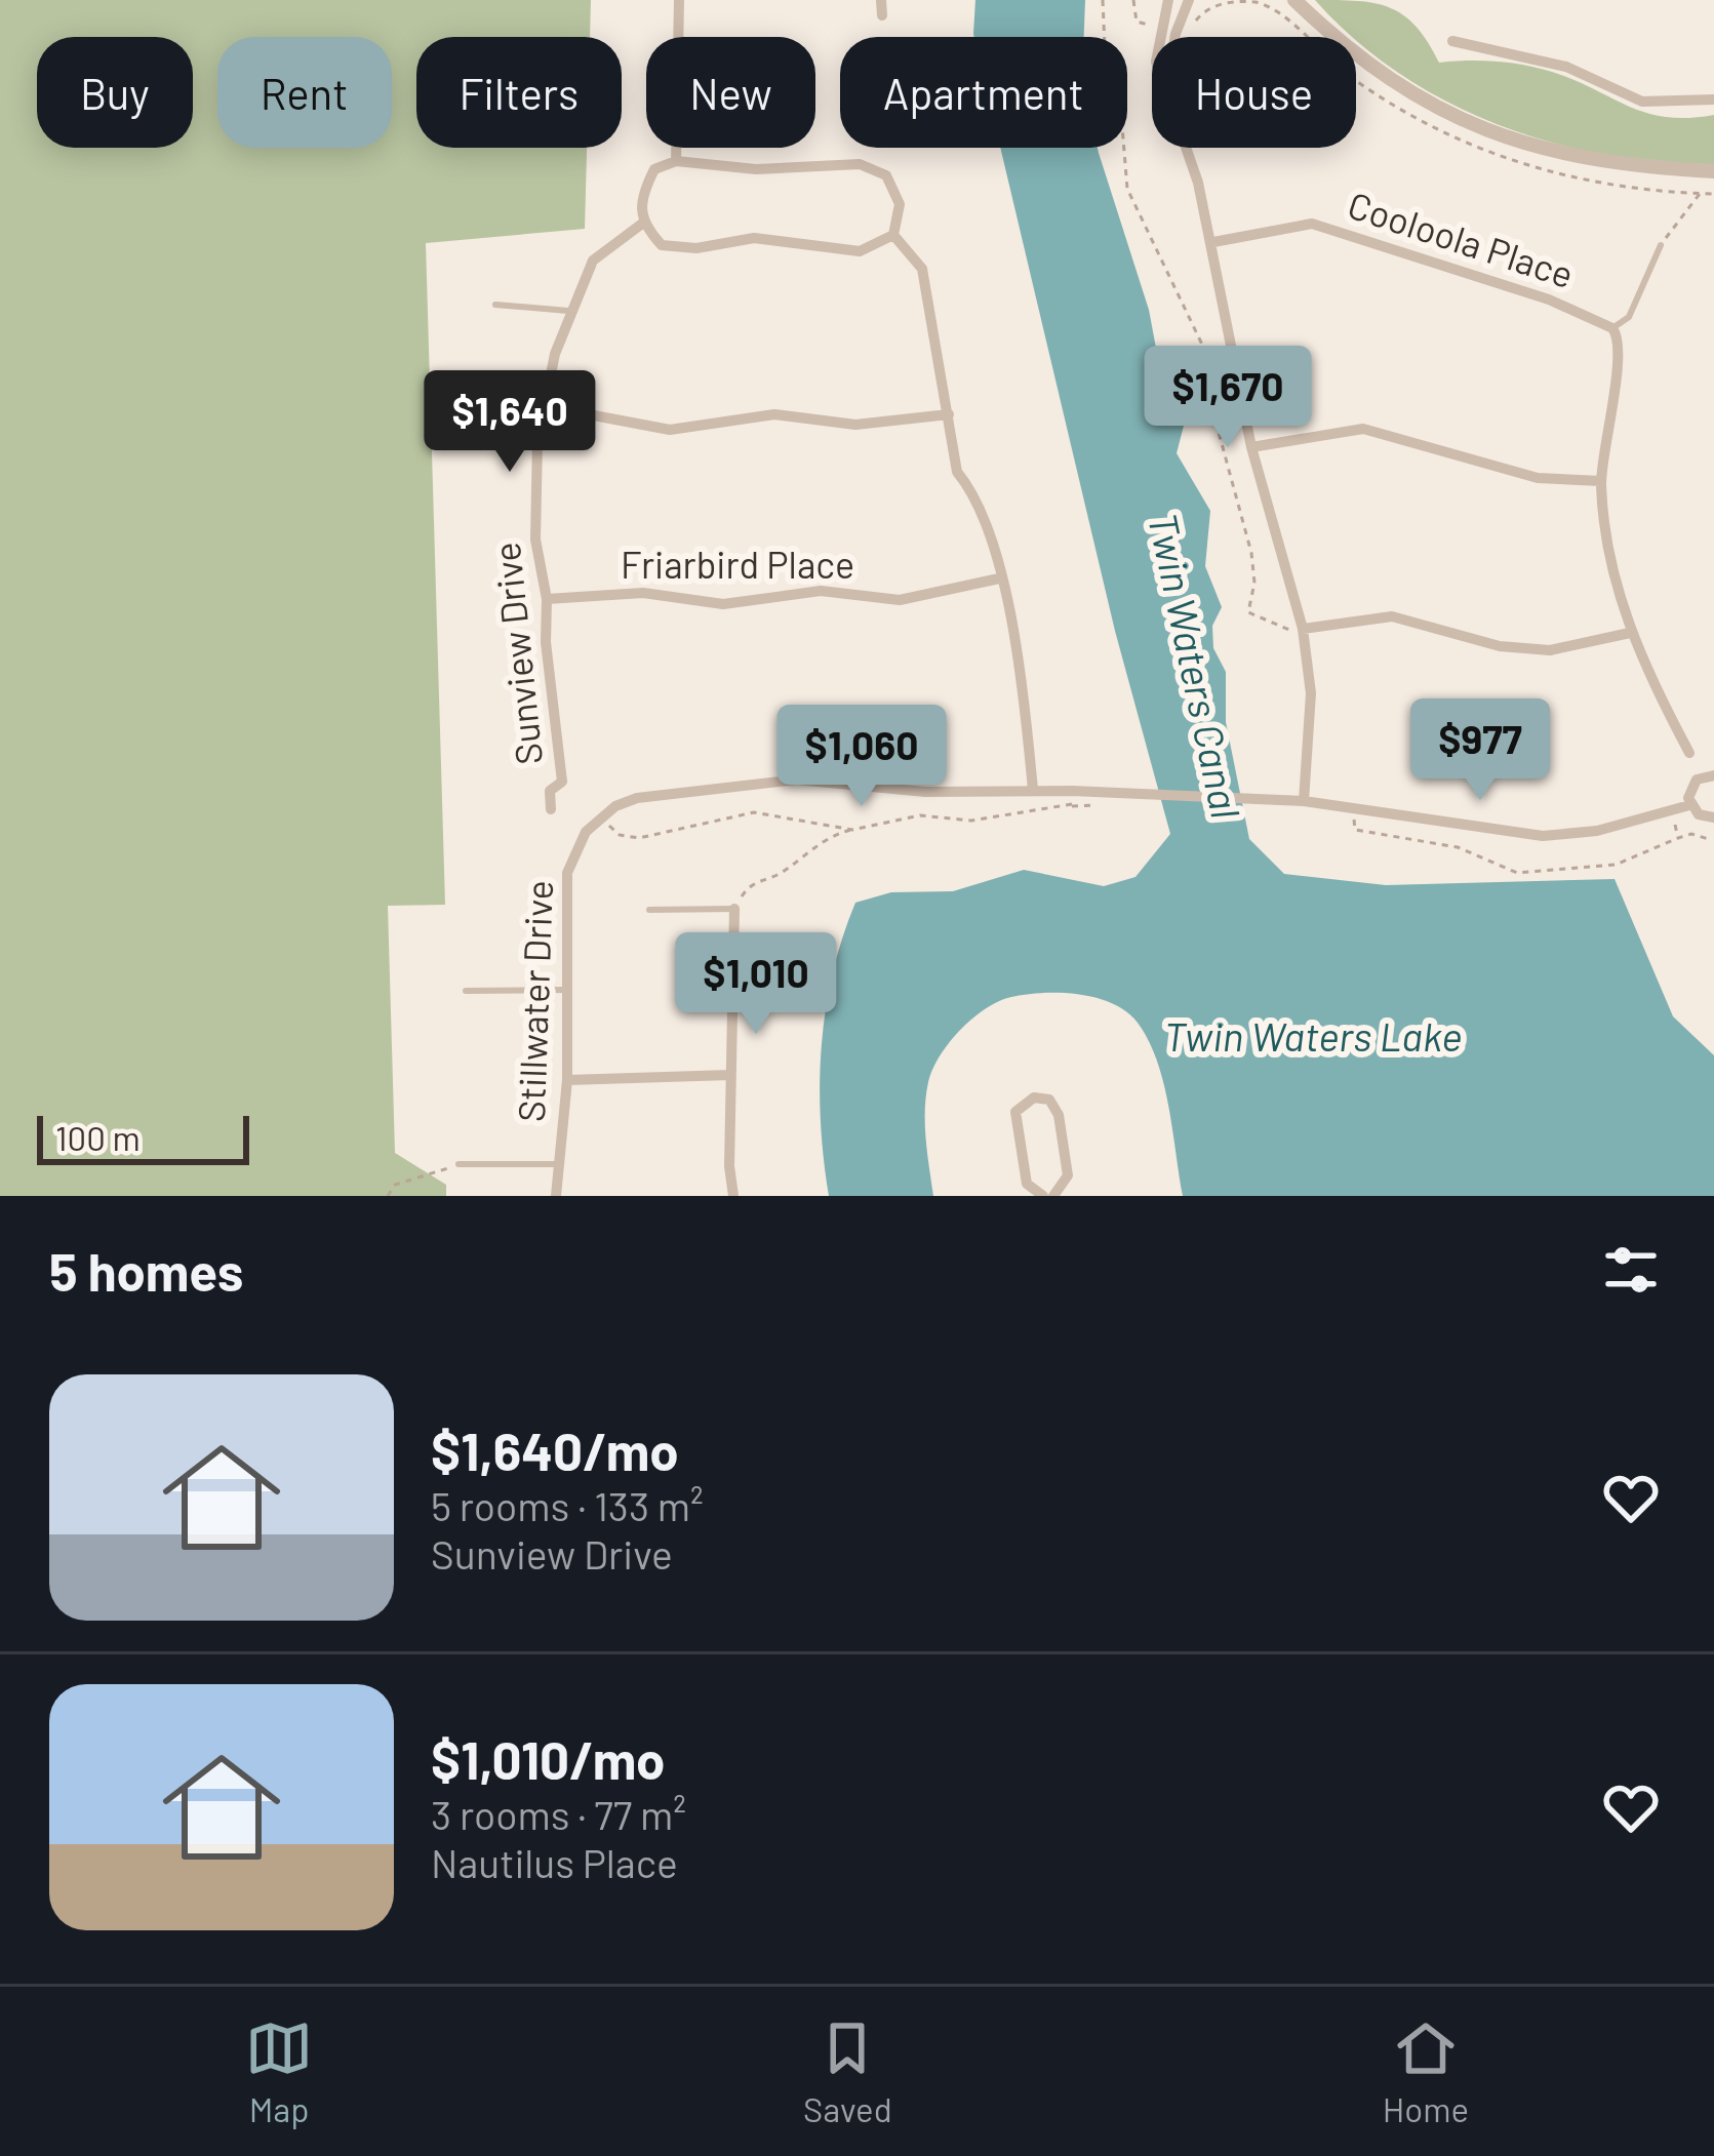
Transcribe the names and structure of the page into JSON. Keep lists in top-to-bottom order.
{
  "streets": {
    "street": [
      "Cooloola Place",
      "Friarbird Place",
      "Sunview Drive",
      "Stillwater Drive"
    ]
  },
  "crossings": [
    ["Friarbird Place", "Sunview Drive"]
  ],
  "water": ["Twin Waters Canal", "Twin Waters Lake"],
  "scale_bar": "100 m",
  "page": {
    "chip": [
      "Buy",
      "Rent",
      "Filters",
      "New",
      "Apartment",
      "House"
    ],
    "price": [
      "$1,670",
      "$1,640",
      "$977",
      "$1,060",
      "$1,010"
    ],
    "scale": "100 m",
    "heading": "5 homes",
    "list": [
      {
        "name": "$1,640/mo",
        "note": "5 rooms · 133 m² · Sunview Drive"
      },
      {
        "name": "$1,010/mo",
        "note": "3 rooms · 77 m² · Nautilus Place"
      }
    ],
    "tabs": ["Map", "Saved", "Home"]
  }
}
